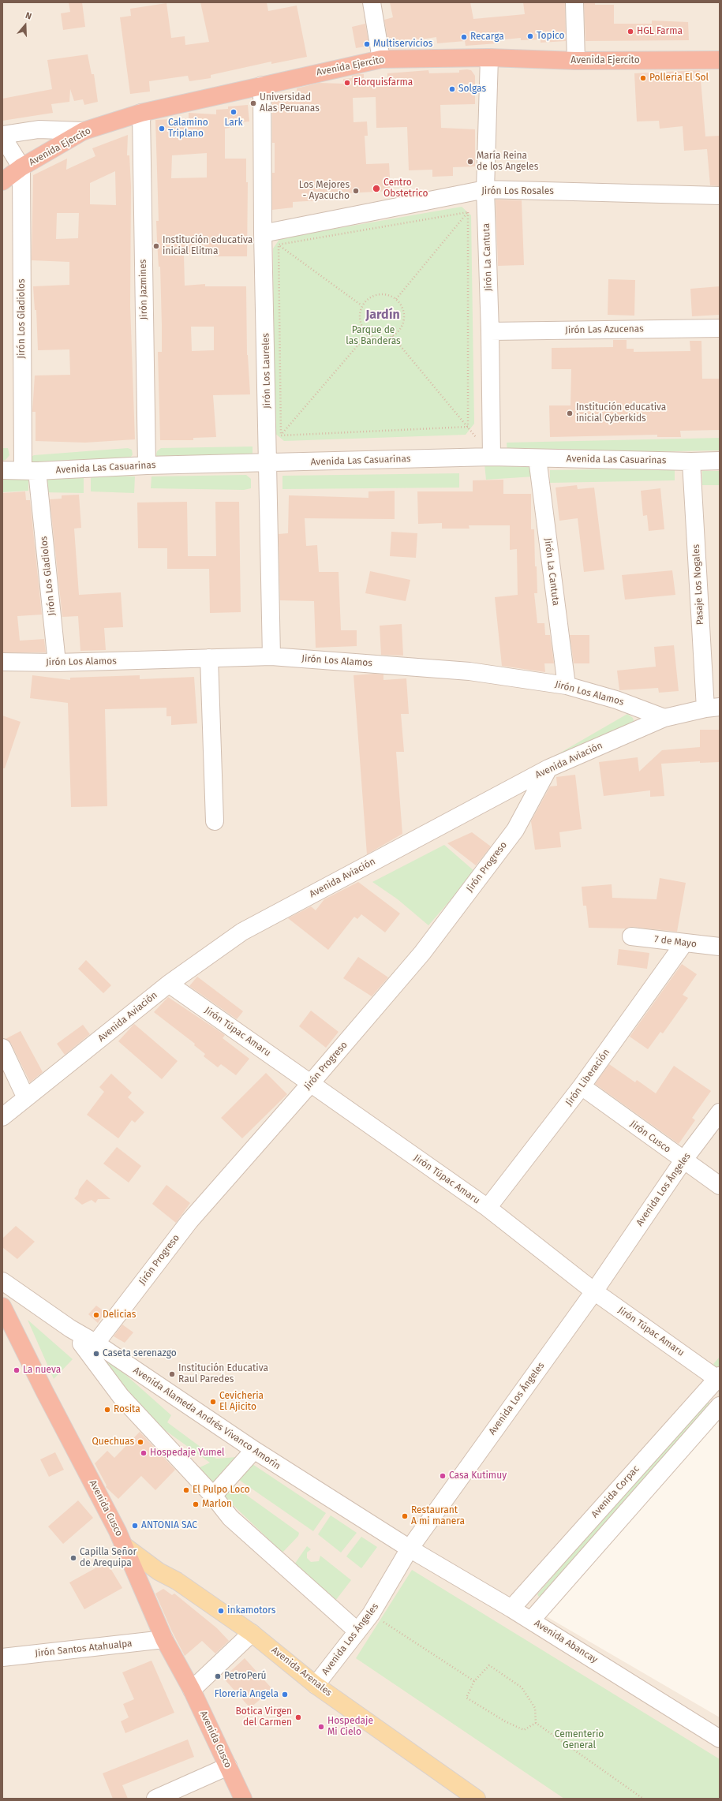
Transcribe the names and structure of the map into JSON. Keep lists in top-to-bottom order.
{
  "streets": {
    "highway": ["Avenida Ejercito", "Avenida Cusco"],
    "main road": ["Avenida Arenales"],
    "street": [
      "Jirón Los Rosales",
      "Jirón La Cantuta",
      "Jirón Jazmines",
      "Jirón Los Gladiolos",
      "Jirón Las Azucenas",
      "Jirón Los Laureles",
      "Avenida Las Casuarinas",
      "Pasaje Los Nogales",
      "Jirón Los Alamos",
      "Avenida Aviación",
      "Jirón Progreso",
      "7 de Mayo",
      "Jirón Túpac Amaru",
      "Jirón Liberación",
      "Jirón Cusco",
      "Avenida Los Ángeles",
      "Avenida Alameda Andrés Vivanco Amorín",
      "Avenida Corpac",
      "Avenida Abancay",
      "Jirón Santos Atahualpa"
    ]
  },
  "crossings": [
    ["Avenida Ejercito", "Jirón La Cantuta"],
    ["Avenida Ejercito", "Jirón Jazmines"],
    ["Avenida Ejercito", "Jirón Los Gladiolos"],
    ["Avenida Ejercito", "Jirón Los Laureles"],
    ["Jirón Los Rosales", "Jirón La Cantuta"],
    ["Jirón Los Rosales", "Jirón Los Laureles"],
    ["Jirón La Cantuta", "Jirón Las Azucenas"],
    ["Jirón La Cantuta", "Avenida Las Casuarinas"],
    ["Jirón La Cantuta", "Jirón Los Alamos"],
    ["Jirón Jazmines", "Avenida Las Casuarinas"],
    ["Jirón Los Gladiolos", "Avenida Las Casuarinas"],
    ["Jirón Los Gladiolos", "Jirón Los Alamos"],
    ["Jirón Los Laureles", "Avenida Las Casuarinas"],
    ["Jirón Los Laureles", "Jirón Los Alamos"],
    ["Avenida Las Casuarinas", "Pasaje Los Nogales"],
    ["Pasaje Los Nogales", "Avenida Aviación"],
    ["Jirón Los Alamos", "Avenida Aviación"],
    ["Avenida Aviación", "Jirón Progreso"],
    ["Avenida Aviación", "Jirón Túpac Amaru"],
    ["Jirón Progreso", "Jirón Túpac Amaru"],
    ["Jirón Progreso", "Avenida Alameda Andrés Vivanco Amorín"],
    ["7 de Mayo", "Jirón Liberación"],
    ["Jirón Túpac Amaru", "Jirón Liberación"],
    ["Jirón Túpac Amaru", "Avenida Los Ángeles"],
    ["Jirón Túpac Amaru", "Avenida Corpac"],
    ["Jirón Liberación", "Jirón Cusco"],
    ["Jirón Cusco", "Avenida Los Ángeles"],
    ["Avenida Los Ángeles", "Avenida Alameda Andrés Vivanco Amorín"],
    ["Avenida Los Ángeles", "Avenida Abancay"],
    ["Avenida Los Ángeles", "Avenida Arenales"],
    ["Avenida Alameda Andrés Vivanco Amorín", "Avenida Abancay"],
    ["Avenida Corpac", "Avenida Abancay"],
    ["Avenida Cusco", "Jirón Santos Atahualpa"],
    ["Avenida Cusco", "Avenida Arenales"]
  ],
  "districts": ["Jardín"],
  "parks": ["Parque de las Banderas", "Cementerio General"],
  "places": [
    "HGL Farma",
    "Topico",
    "Recarga",
    "Multiservicios",
    "Polleria El Sol",
    "Florquisfarma",
    "Solgas",
    "Universidad Alas Peruanas",
    "Lark",
    "Calamino Triplano",
    "María Reina de los Angeles",
    "Centro Obstetrico",
    "Los Mejores - Ayacucho",
    "Institución educativa inicial Elitma",
    "Institución educativa inicial Cyberkids",
    "Delicias",
    "Caseta serenazgo",
    "La nueva",
    "Institución Educativa Raul Paredes",
    "Cevicheria El Ajicito",
    "Rosita",
    "Quechuas",
    "Hospedaje Yumel",
    "Casa Kutimuy",
    "El Pulpo Loco",
    "Marlon",
    "Restaurant A mi manera",
    "ANTONIA SAC",
    "Capilla Señor de Arequipa",
    "inkamotors",
    "PetroPerú",
    "Floreria Angela",
    "Botica Virgen del Carmen",
    "Hospedaje Mi Cielo"
  ],
  "north": "top"
}
